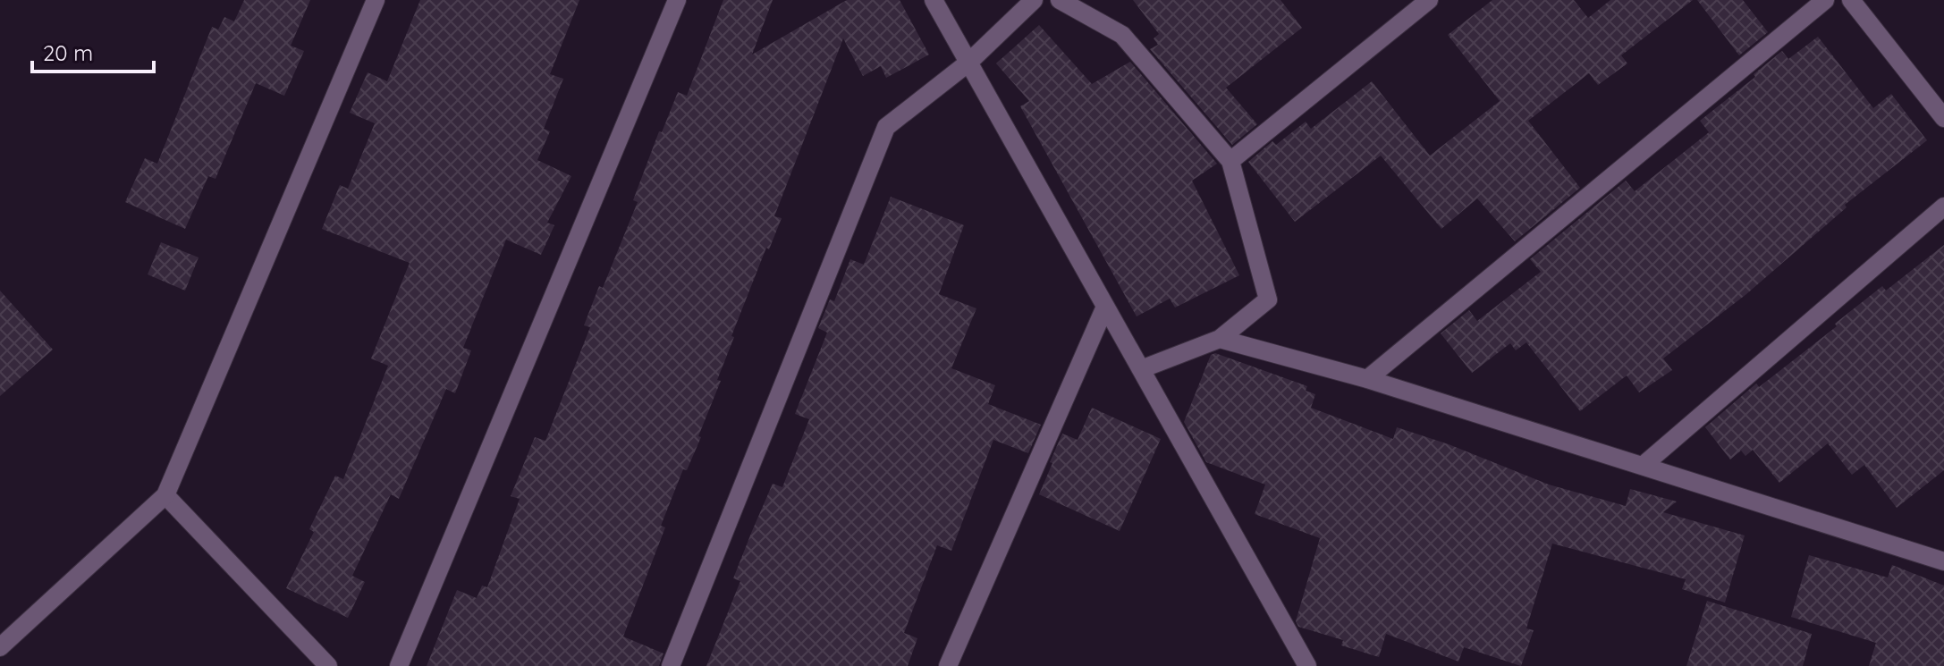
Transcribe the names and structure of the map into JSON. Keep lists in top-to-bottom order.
{
  "scale_bar": "20 m"
}
